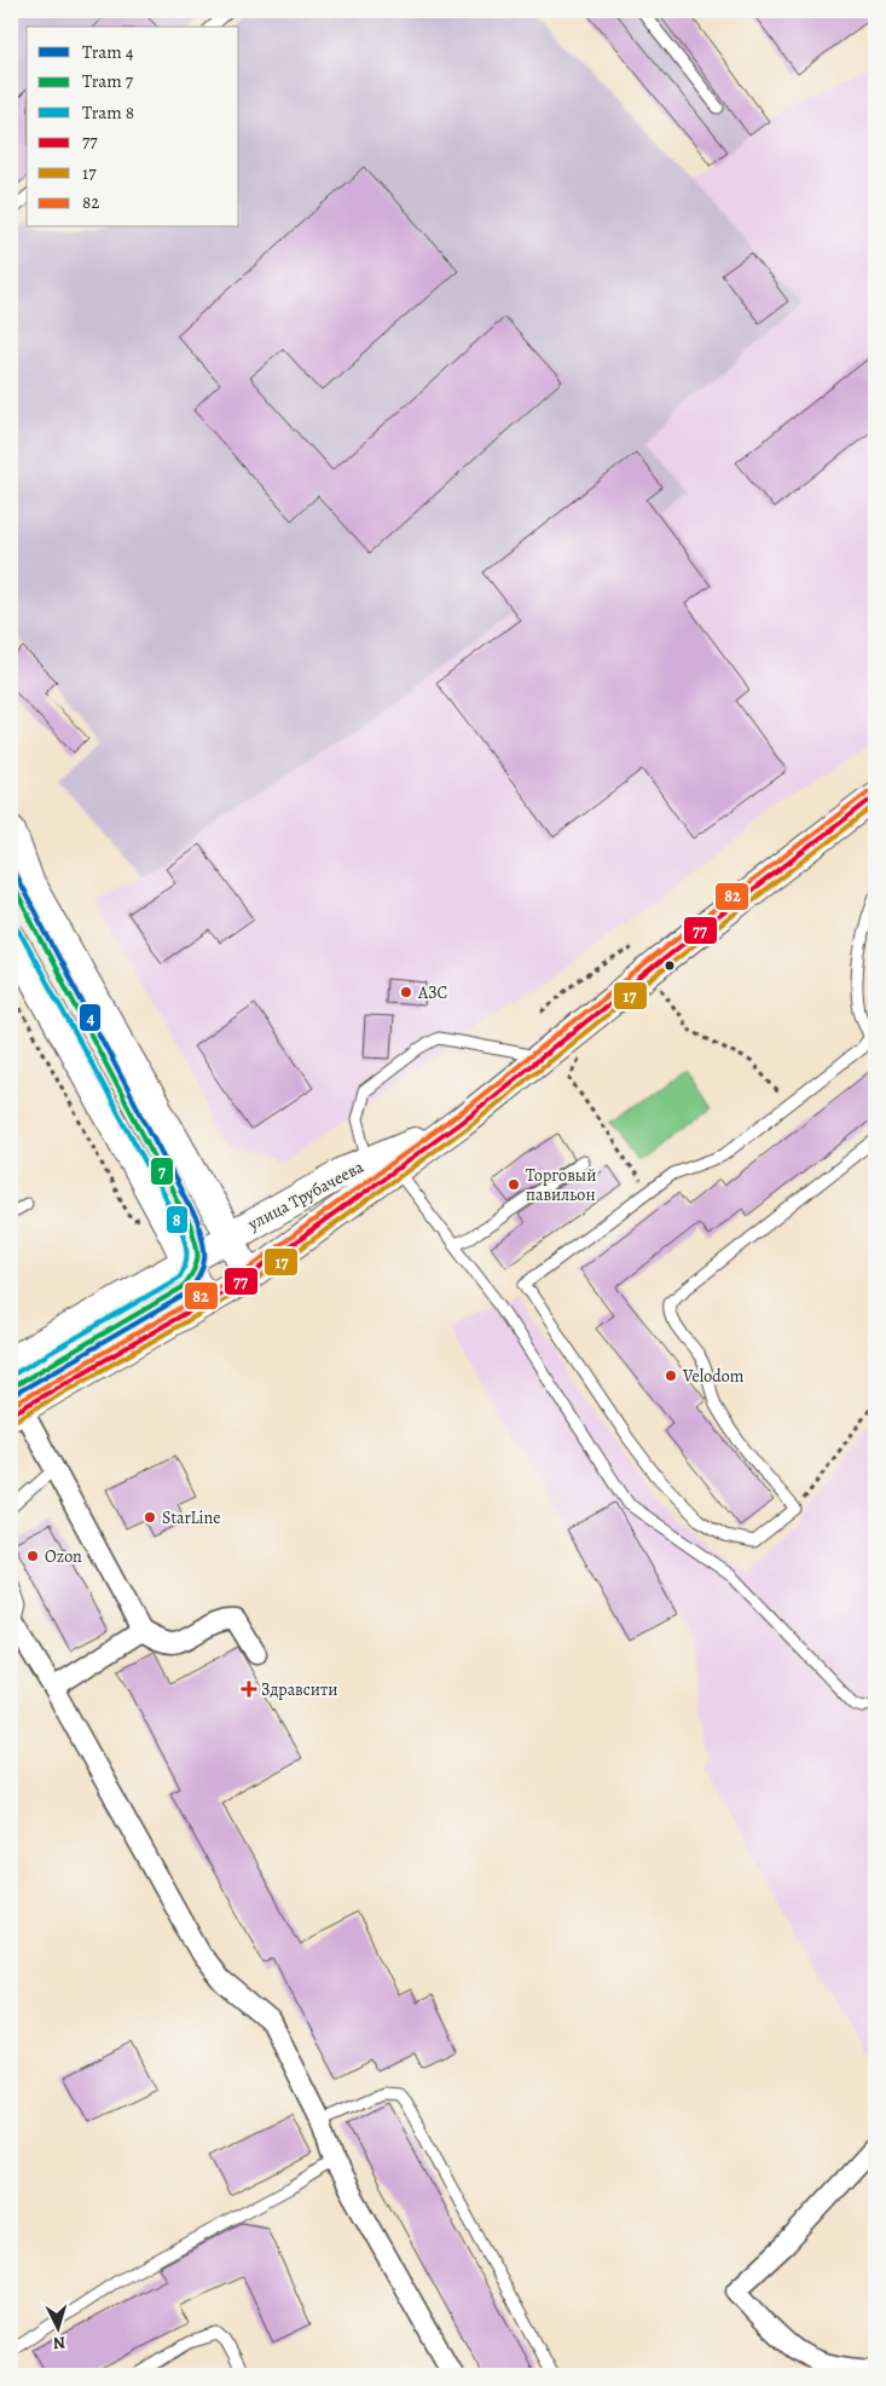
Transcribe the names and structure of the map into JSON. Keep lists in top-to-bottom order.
{
  "streets": {
    "main road": ["улица Трубачеева"]
  },
  "places": {
    "other": [
      "АЗС",
      "Торговый павильон",
      "Velodom",
      "StarLine",
      "Ozon"
    ],
    "health": ["Здравсити"]
  },
  "lines": [
    "transit line 82",
    "transit line 77",
    "transit line 17",
    "tram line 4",
    "tram line 7",
    "tram line 8"
  ],
  "legend": [
    "Tram 4",
    "Tram 7",
    "Tram 8",
    "77",
    "17",
    "82"
  ],
  "north": "bottom"
}
